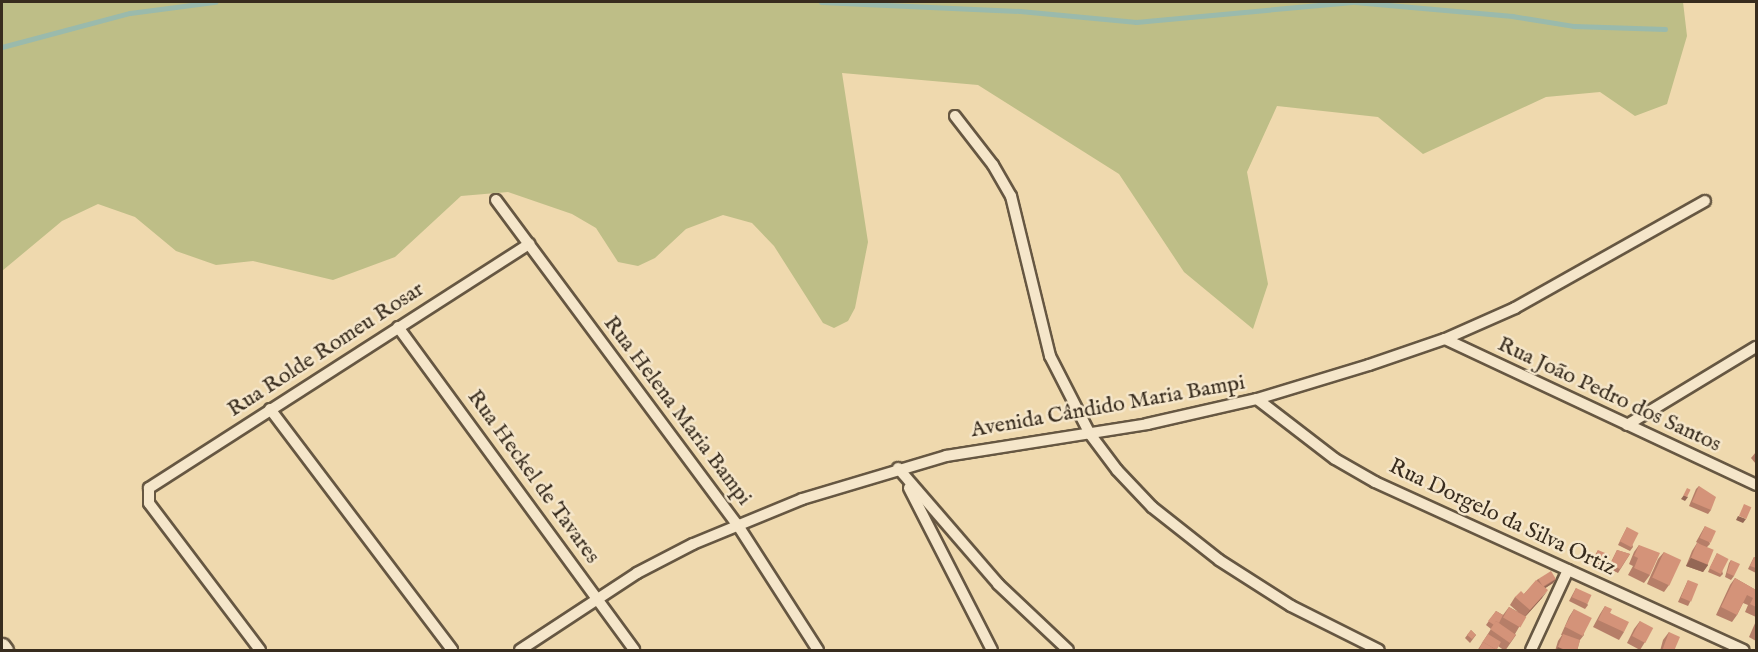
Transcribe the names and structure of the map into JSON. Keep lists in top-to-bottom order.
{
  "streets": {
    "street": [
      "Rua Rolde Romeu Rosar",
      "Rua João Pedro dos Santos",
      "Avenida Cândido Maria Bampi",
      "Rua Helena Maria Bampi",
      "Rua Heckel de Tavares",
      "Rua Dorgelo da Silva Ortiz"
    ]
  },
  "crossings": [
    ["Rua Rolde Romeu Rosar", "Rua Helena Maria Bampi"],
    ["Rua Rolde Romeu Rosar", "Rua Heckel de Tavares"],
    ["Rua João Pedro dos Santos", "Avenida Cândido Maria Bampi"],
    ["Avenida Cândido Maria Bampi", "Rua Helena Maria Bampi"],
    ["Avenida Cândido Maria Bampi", "Rua Heckel de Tavares"],
    ["Avenida Cândido Maria Bampi", "Rua Dorgelo da Silva Ortiz"]
  ]
}
